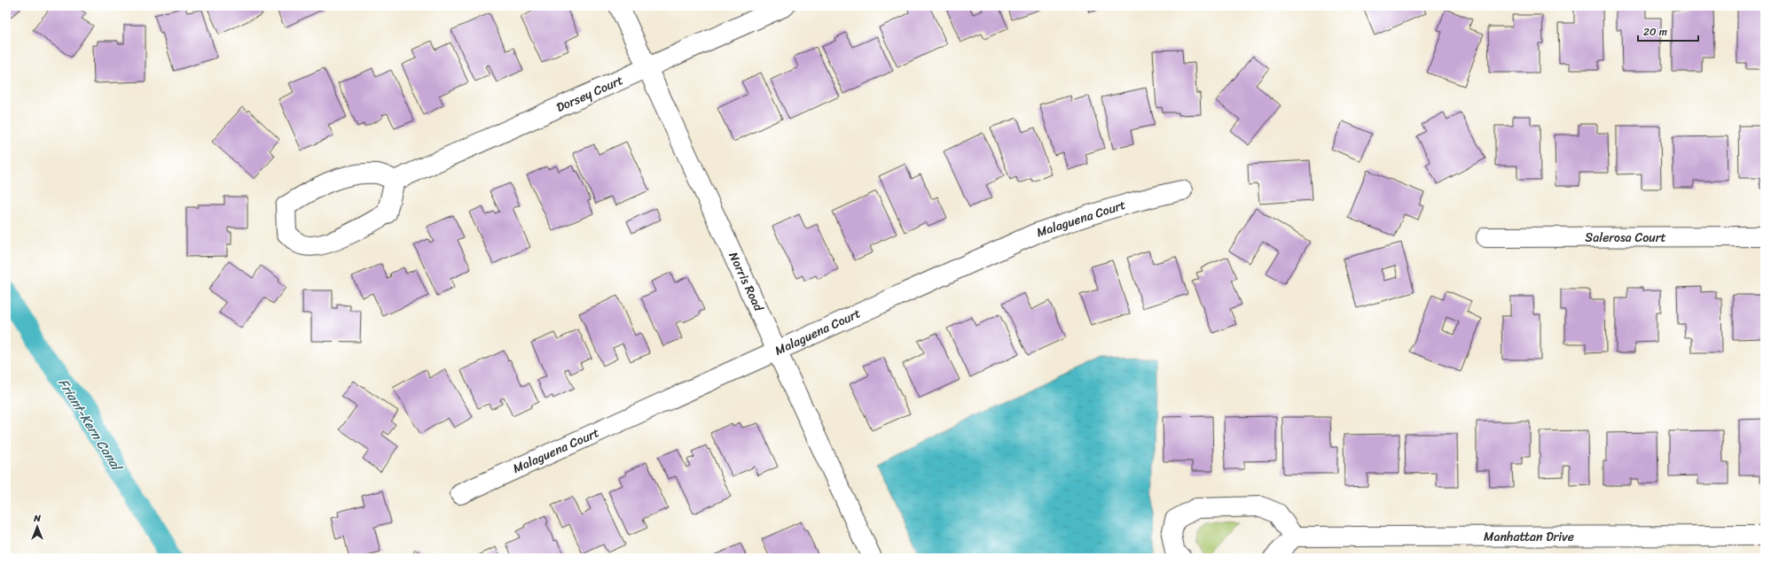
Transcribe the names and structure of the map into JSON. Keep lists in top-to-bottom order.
{
  "streets": {
    "street": [
      "Dorsey Court",
      "Malaguena Court",
      "Salerosa Court",
      "Norris Road",
      "Manhattan Drive"
    ]
  },
  "crossings": [
    ["Dorsey Court", "Norris Road"],
    ["Malaguena Court", "Norris Road"]
  ],
  "water": ["Friant-Kern Canal"],
  "scale_bar": "20 m",
  "north": "top"
}
